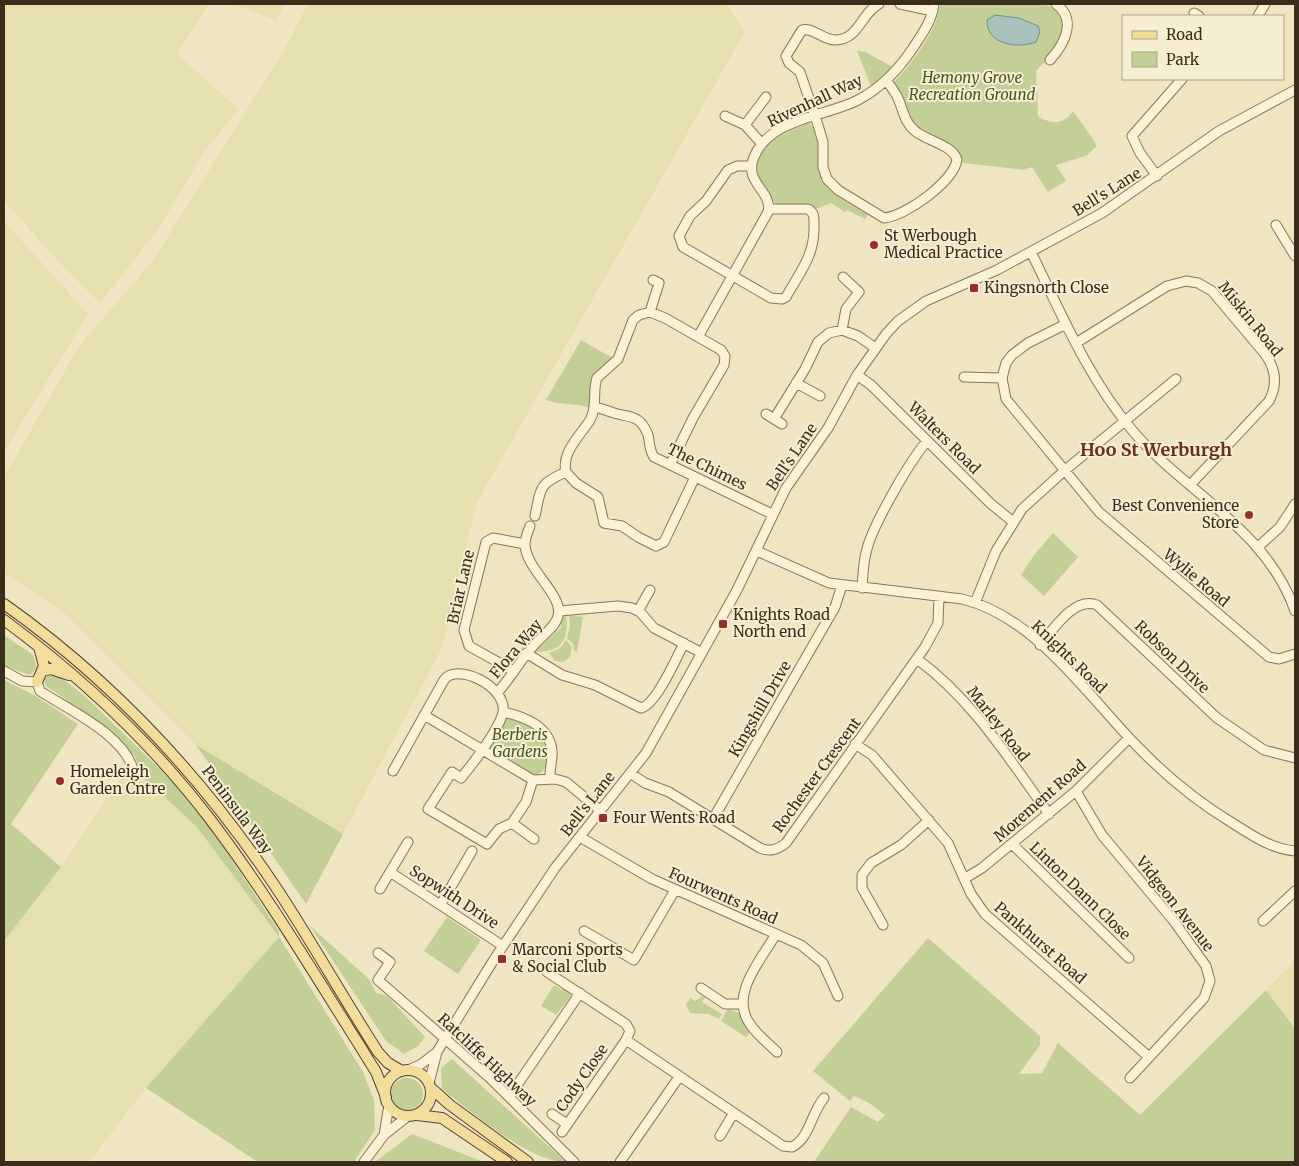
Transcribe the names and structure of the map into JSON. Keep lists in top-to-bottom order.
{
  "streets": {
    "main road": ["Peninsula Way"],
    "street": [
      "Rivenhall Way",
      "Bell's Lane",
      "Miskin Road",
      "Walters Road",
      "The Chimes",
      "Wylie Road",
      "Briar Lane",
      "Flora Way",
      "Knights Road",
      "Robson Drive",
      "Kingshill Drive",
      "Marley Road",
      "Rochester Crescent",
      "Morement Road",
      "Linton Dann Close",
      "Fourwents Road",
      "Sopwith Drive",
      "Vidgeon Avenue",
      "Pankhurst Road",
      "Ratcliffe Highway",
      "Cody Close"
    ]
  },
  "crossings": [
    ["Bell's Lane", "Walters Road"],
    ["Bell's Lane", "The Chimes"],
    ["Bell's Lane", "Knights Road"],
    ["Bell's Lane", "Rochester Crescent"],
    ["Bell's Lane", "Peninsula Way"],
    ["Bell's Lane", "Fourwents Road"],
    ["Bell's Lane", "Sopwith Drive"],
    ["Bell's Lane", "Ratcliffe Highway"],
    ["Briar Lane", "Flora Way"],
    ["Knights Road", "Robson Drive"],
    ["Knights Road", "Kingshill Drive"],
    ["Knights Road", "Rochester Crescent"],
    ["Knights Road", "Morement Road"],
    ["Kingshill Drive", "Rochester Crescent"],
    ["Marley Road", "Rochester Crescent"],
    ["Marley Road", "Morement Road"],
    ["Rochester Crescent", "Pankhurst Road"],
    ["Morement Road", "Linton Dann Close"],
    ["Morement Road", "Vidgeon Avenue"],
    ["Morement Road", "Pankhurst Road"],
    ["Vidgeon Avenue", "Pankhurst Road"]
  ],
  "districts": ["Hoo St Werburgh"],
  "parks": ["Hemony Grove Recreation Ground", "Berberis Gardens"],
  "places": {
    "other": ["St Werbough Medical Practice", "Best Convenience Store", "Homeleigh Garden Cntre"],
    "transit": [
      "Kingsnorth Close",
      "Knights Road North end",
      "Four Wents Road",
      "Marconi Sports & Social Club"
    ]
  },
  "legend": ["Road", "Park"]
}
